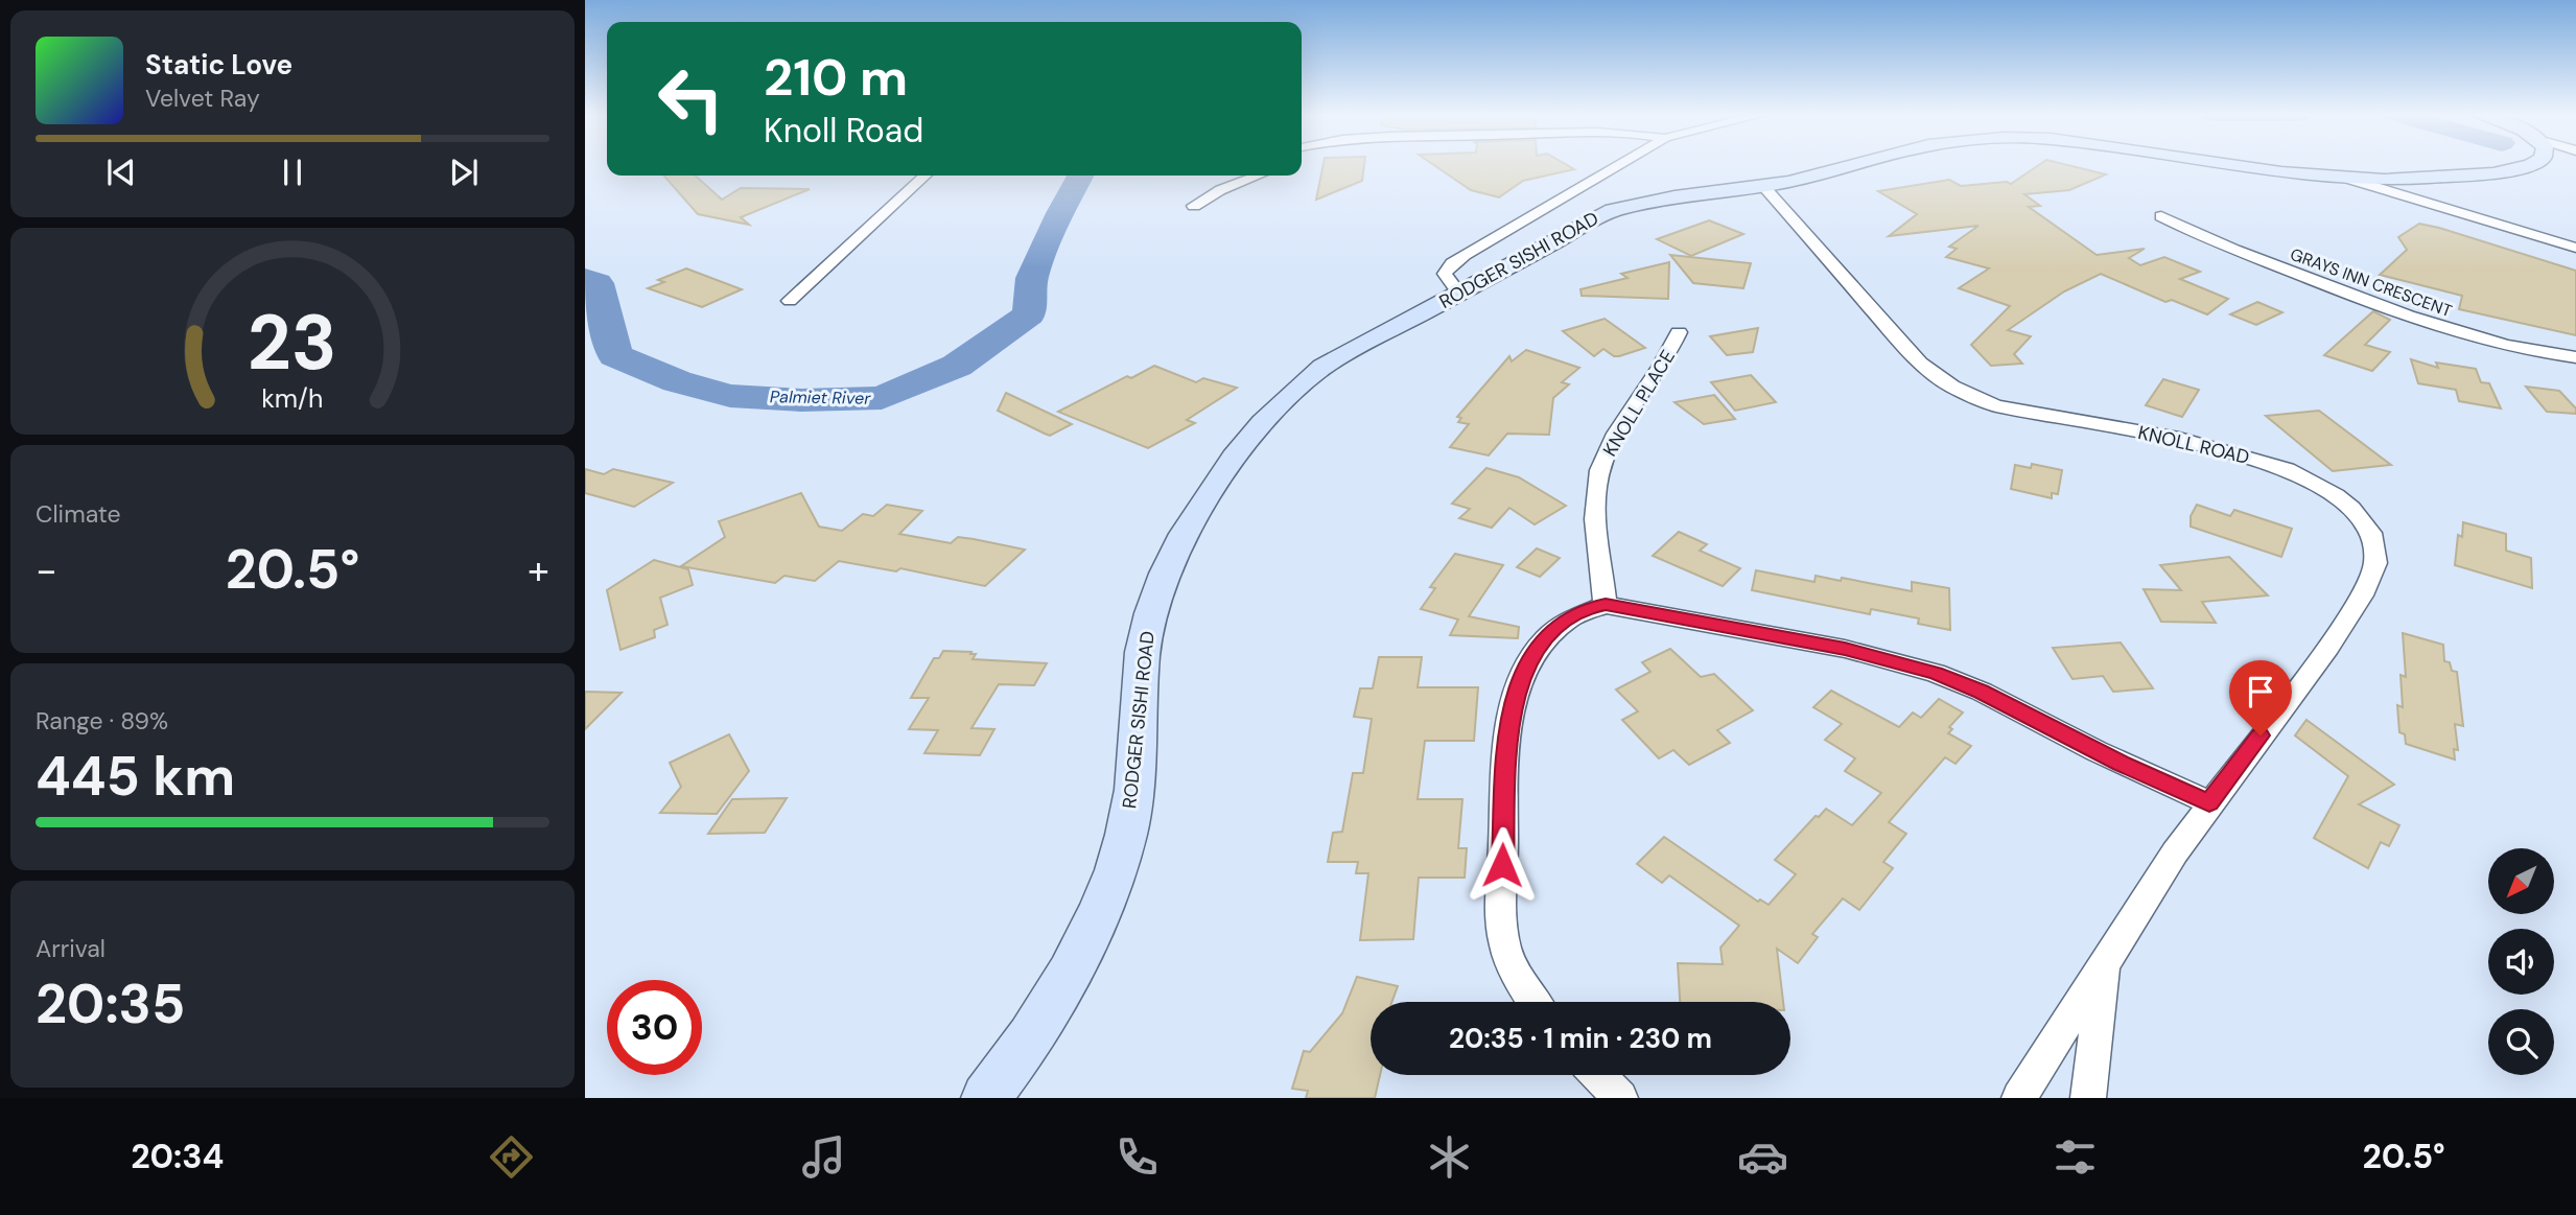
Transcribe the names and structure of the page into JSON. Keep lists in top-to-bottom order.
{
  "streets": {
    "main road": ["RODGER SISHI ROAD"],
    "street": ["GRAYS INN CRESCENT", "KNOLL PLACE", "KNOLL ROAD"]
  },
  "crossings": [
    ["RODGER SISHI ROAD", "KNOLL ROAD"]
  ],
  "water": ["Palmiet River"],
  "north": "bottom left",
  "page": {
    "turn": ["210 m", "Knoll Road"],
    "song": ["Static Love", "Velvet Ray"],
    "tile": [
      "Climate",
      ["Range · 89%", "445 km"],
      ["Arrival", "20:35"]
    ],
    "heat": ["−", "20.5°", "+"],
    "limit": "30",
    "trip": "20:35 · 1 min · 230 m",
    "tabs": ["20:34", "20.5°"],
    "gauge": ["23", "km/h"]
  }
}
